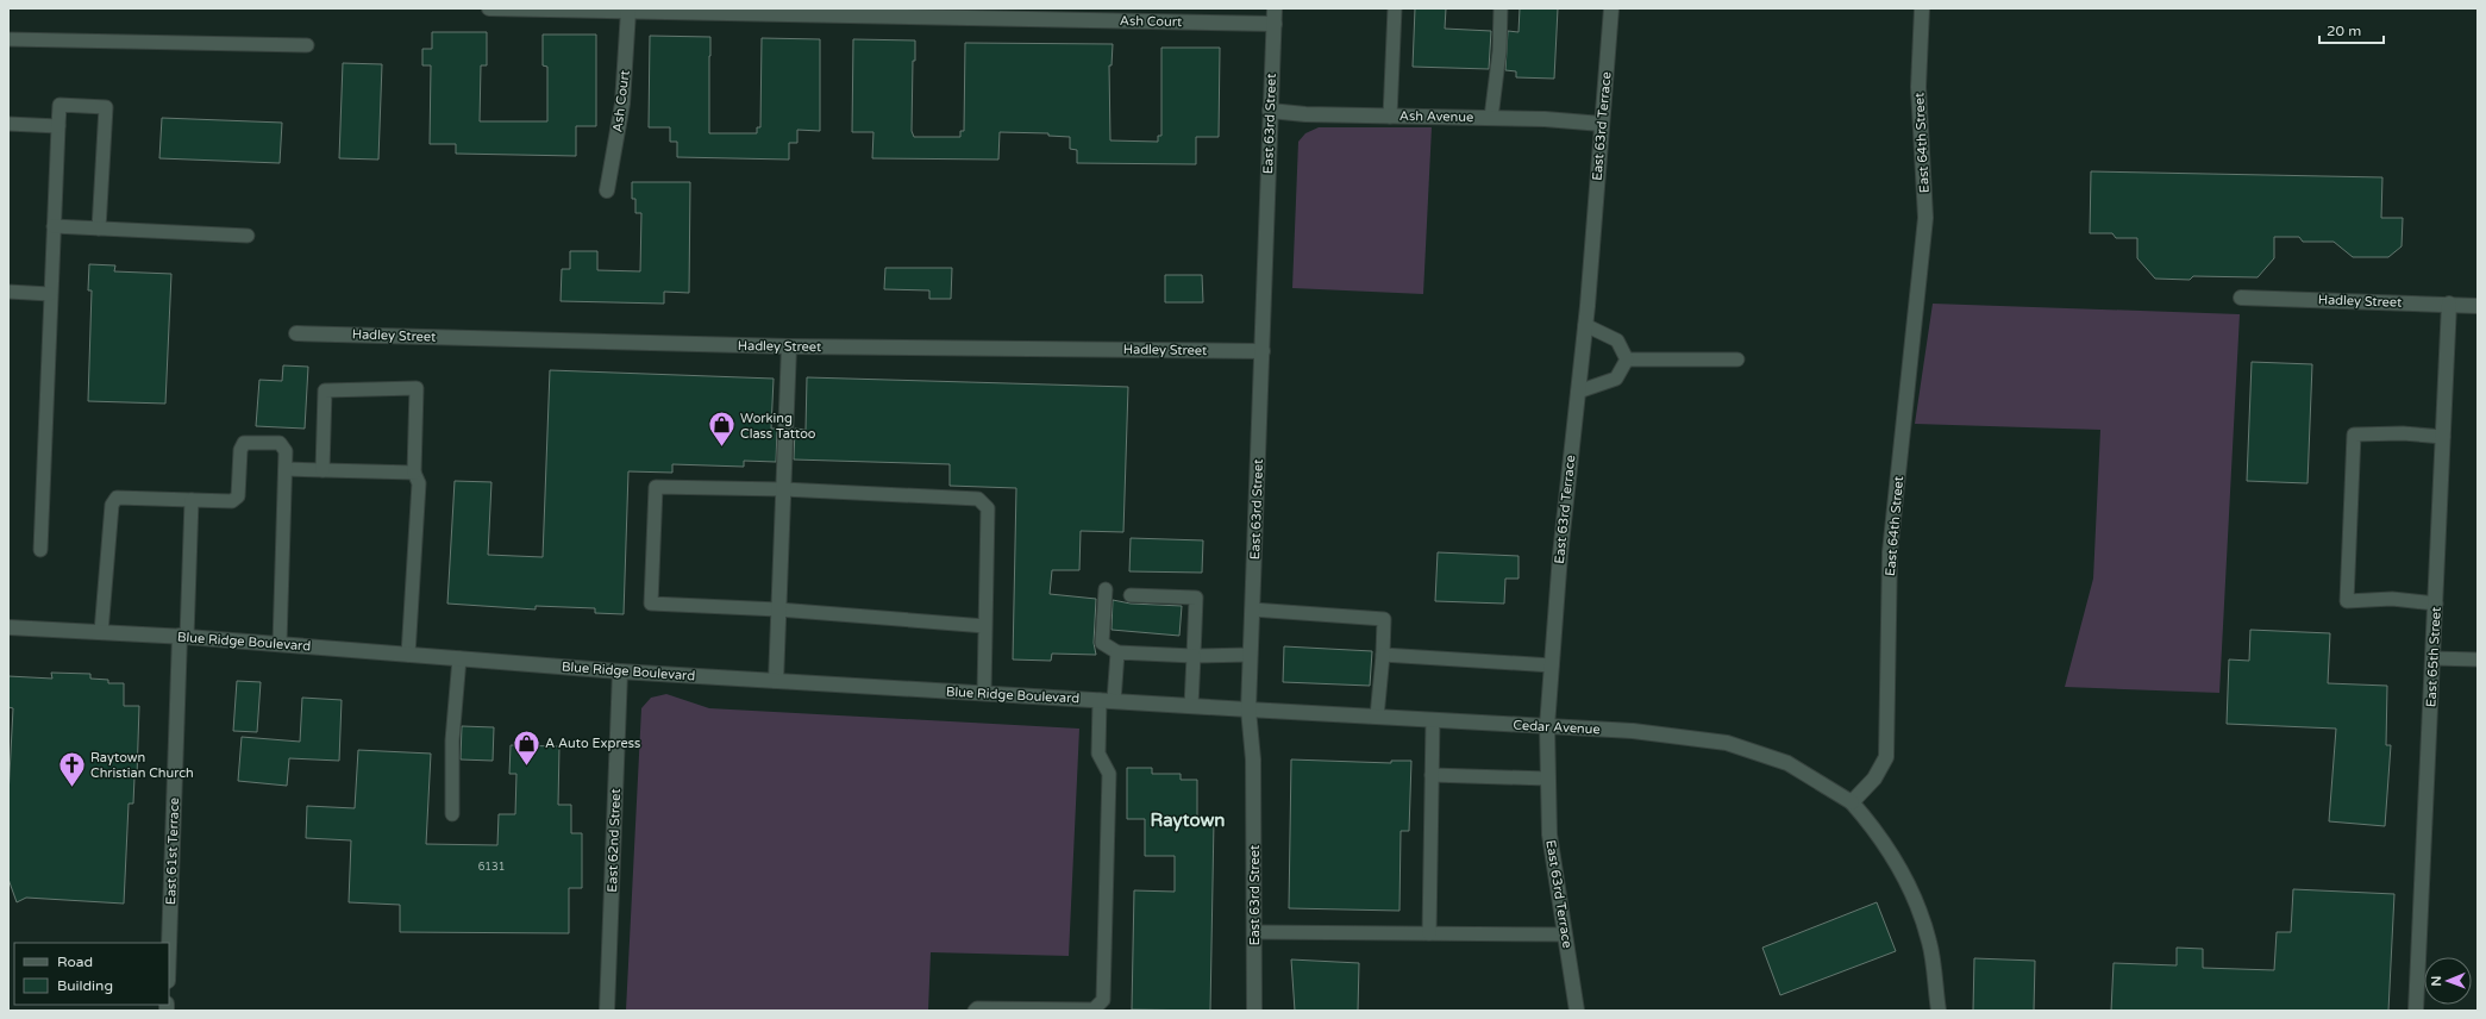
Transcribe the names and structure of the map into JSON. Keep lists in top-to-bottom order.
{
  "streets": {
    "street": [
      "Ash Court",
      "Ash Avenue",
      "East 63rd Street",
      "East 63rd Terrace",
      "East 64th Street",
      "Hadley Street",
      "Blue Ridge Boulevard",
      "East 65th Street",
      "Cedar Avenue",
      "East 62nd Street",
      "East 61st Terrace"
    ]
  },
  "crossings": [
    ["Ash Court", "East 63rd Street"],
    ["Ash Avenue", "East 63rd Street"],
    ["Ash Avenue", "East 63rd Terrace"],
    ["East 63rd Street", "Hadley Street"],
    ["East 63rd Street", "Blue Ridge Boulevard"],
    ["East 63rd Street", "Cedar Avenue"],
    ["East 63rd Terrace", "Cedar Avenue"],
    ["East 64th Street", "Cedar Avenue"],
    ["Hadley Street", "East 65th Street"],
    ["Blue Ridge Boulevard", "Cedar Avenue"],
    ["Blue Ridge Boulevard", "East 62nd Street"],
    ["Blue Ridge Boulevard", "East 61st Terrace"]
  ],
  "districts": ["Raytown"],
  "places": {
    "shop": ["Working Class Tattoo", "A Auto Express"],
    "church": ["Raytown Christian Church"]
  },
  "house_numbers": ["6131"],
  "legend": ["Road", "Building"],
  "scale_bar": "20 m",
  "north": "left"
}
